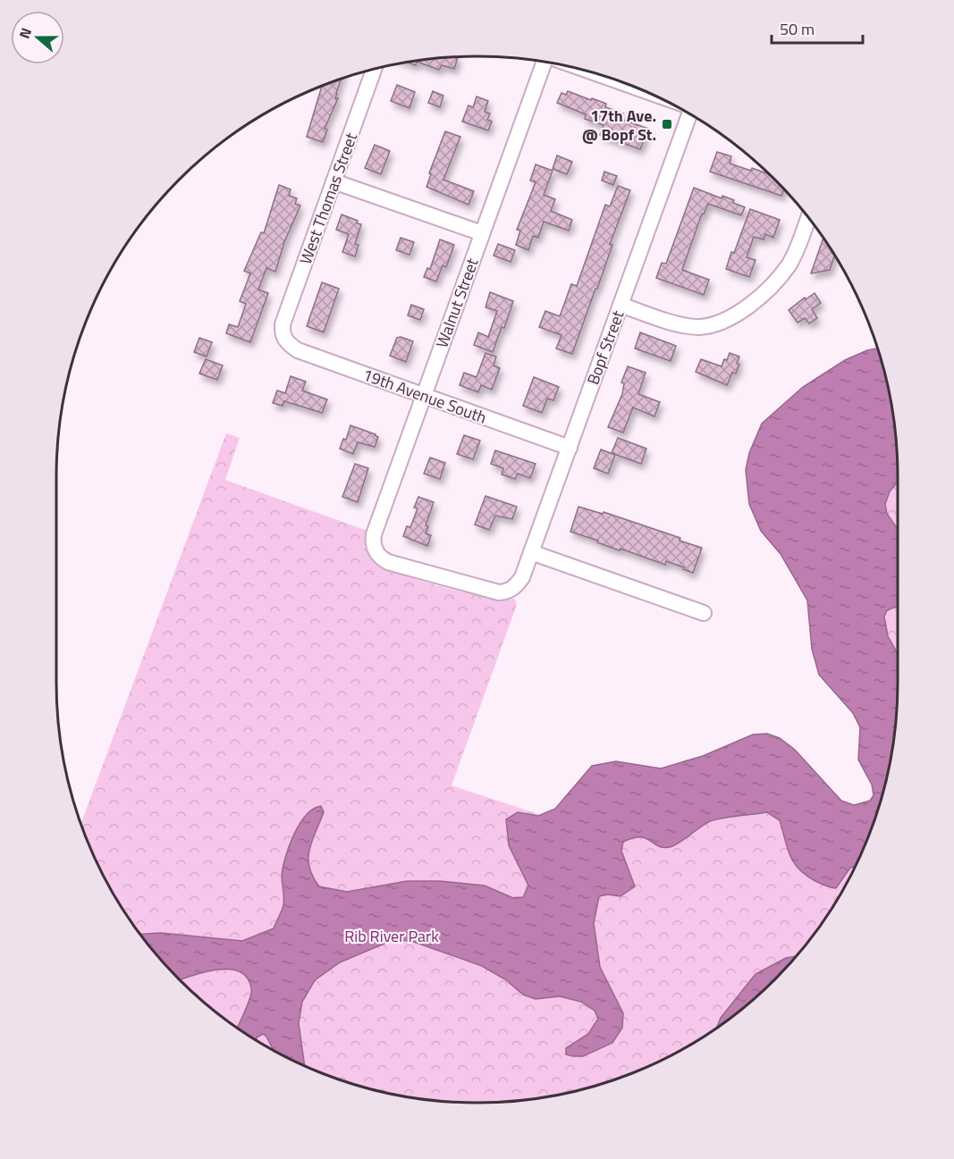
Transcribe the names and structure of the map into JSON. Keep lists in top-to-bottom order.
{
  "streets": {
    "street": [
      "West Thomas Street",
      "Walnut Street",
      "Bopf Street",
      "19th Avenue South"
    ]
  },
  "crossings": [
    ["West Thomas Street", "19th Avenue South"],
    ["Walnut Street", "Bopf Street"],
    ["Walnut Street", "19th Avenue South"],
    ["Bopf Street", "19th Avenue South"]
  ],
  "parks": ["Rib River Park"],
  "places": {
    "transit": ["17th Ave. @ Bopf St."]
  },
  "scale_bar": "50 m",
  "north": "left"
}
